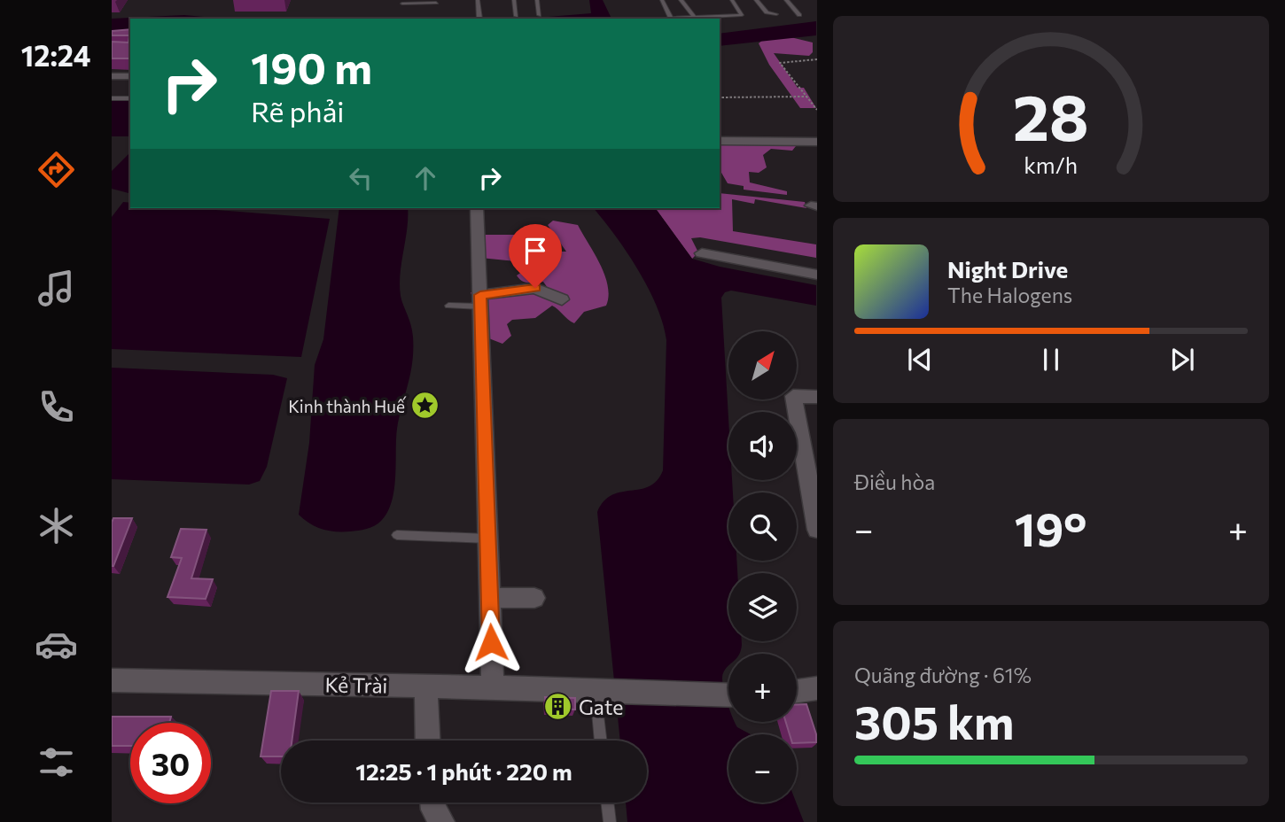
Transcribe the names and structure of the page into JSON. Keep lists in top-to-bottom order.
{
  "streets": {
    "street": ["Kẻ Trài"]
  },
  "places": {
    "place": ["Kinh thành Huế"],
    "building": ["Gate"]
  },
  "north": "top right",
  "page": {
    "tabs": "12:24",
    "turn": ["190 m", "Rẽ phải"],
    "song": ["Night Drive", "The Halogens"],
    "map_buttons": ["+", "−"],
    "tile": [
      "Điều hòa",
      ["Quãng đường · 61%", "305 km"]
    ],
    "heat": ["−", "19°", "+"],
    "limit": "30",
    "trip": "12:25 · 1 phút · 220 m",
    "gauge": ["28", "km/h"]
  }
}
